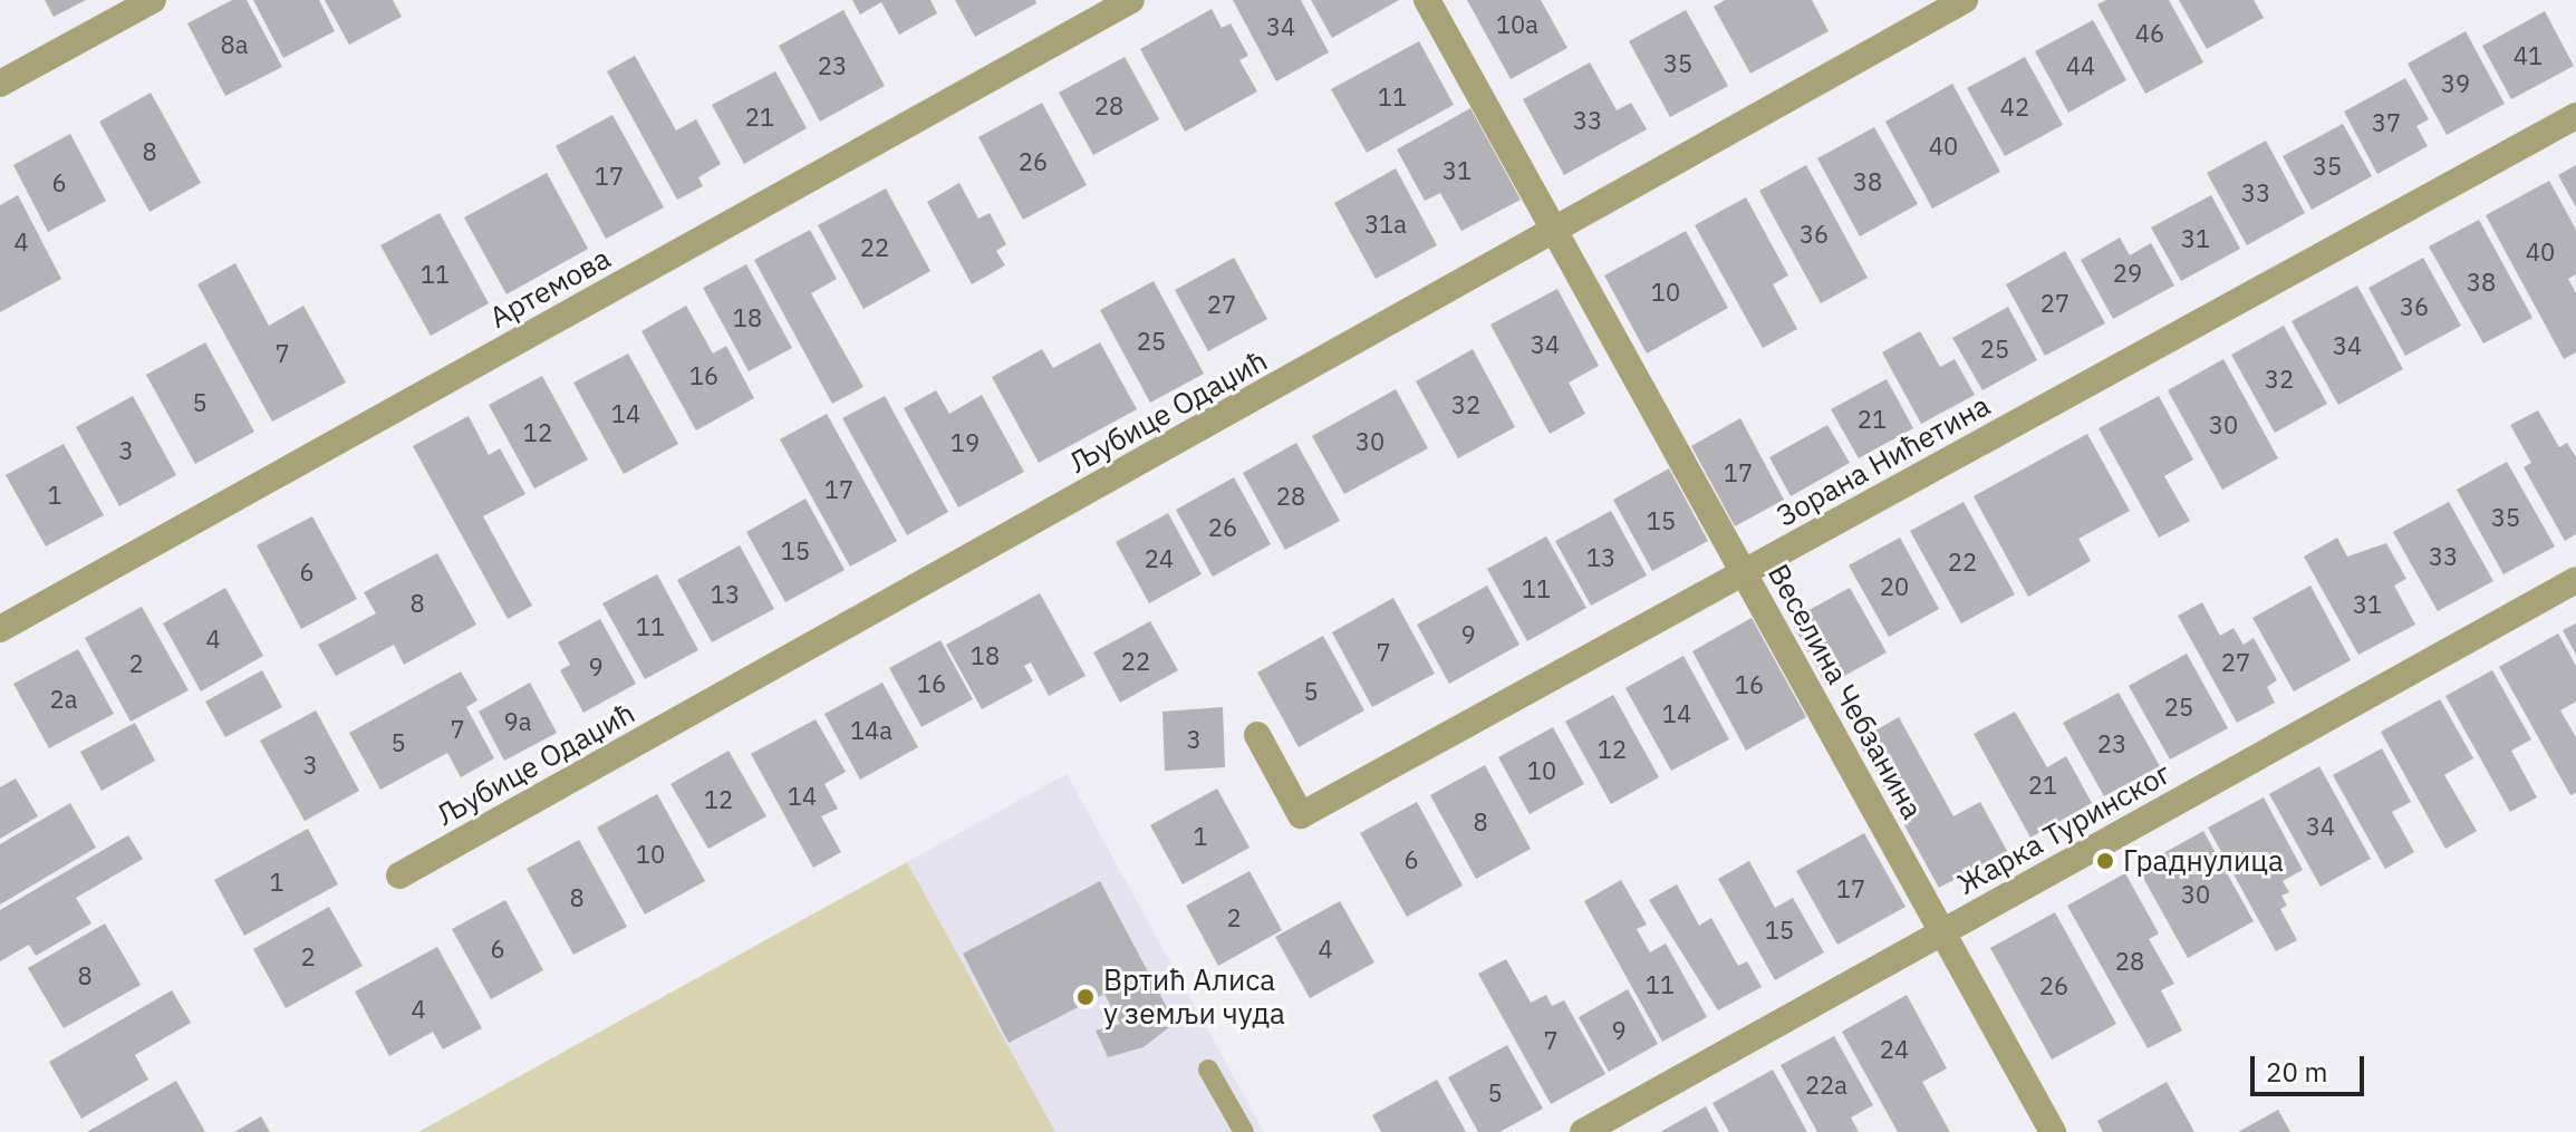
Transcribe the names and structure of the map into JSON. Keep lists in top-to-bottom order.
{
  "streets": {
    "street": [
      "Артемова",
      "Љубице Одаџић",
      "Зорана Нићетина",
      "Веселина Чебзанина",
      "Жарка Туринског"
    ]
  },
  "crossings": [
    ["Љубице Одаџић", "Веселина Чебзанина"],
    ["Зорана Нићетина", "Веселина Чебзанина"],
    ["Веселина Чебзанина", "Жарка Туринског"]
  ],
  "places": ["Граднулица", "Вртић Алиса у земљи чуда"],
  "house_numbers": [
    "10a",
    "34",
    "46",
    "8a",
    "41",
    "35",
    "23",
    "44",
    "39",
    "11",
    "28",
    "42",
    "21",
    "33",
    "37",
    "40",
    "8",
    "26",
    "35",
    "31",
    "17",
    "38",
    "6",
    "33",
    "31a",
    "36",
    "31",
    "4",
    "22",
    "40",
    "29",
    "11",
    "38",
    "10",
    "27",
    "27",
    "36",
    "18",
    "25",
    "34",
    "34",
    "25",
    "7",
    "16",
    "32",
    "5",
    "32",
    "14",
    "21",
    "30",
    "12",
    "30",
    "19",
    "3",
    "17",
    "17",
    "1",
    "28",
    "35",
    "15",
    "26",
    "15",
    "33",
    "13",
    "24",
    "22",
    "6",
    "20",
    "11",
    "13",
    "8",
    "31",
    "11",
    "9",
    "4",
    "7",
    "18",
    "22",
    "27",
    "2",
    "9",
    "16",
    "16",
    "5",
    "2a",
    "25",
    "14",
    "9a",
    "7",
    "14a",
    "3",
    "5",
    "23",
    "12",
    "3",
    "10",
    "21",
    "14",
    "12",
    "8",
    "34",
    "1",
    "10",
    "6",
    "1",
    "17",
    "30",
    "8",
    "2",
    "15",
    "6",
    "4",
    "2",
    "28",
    "8",
    "11",
    "26",
    "4",
    "9",
    "7",
    "24",
    "22a",
    "5"
  ],
  "scale_bar": "20 m"
}
